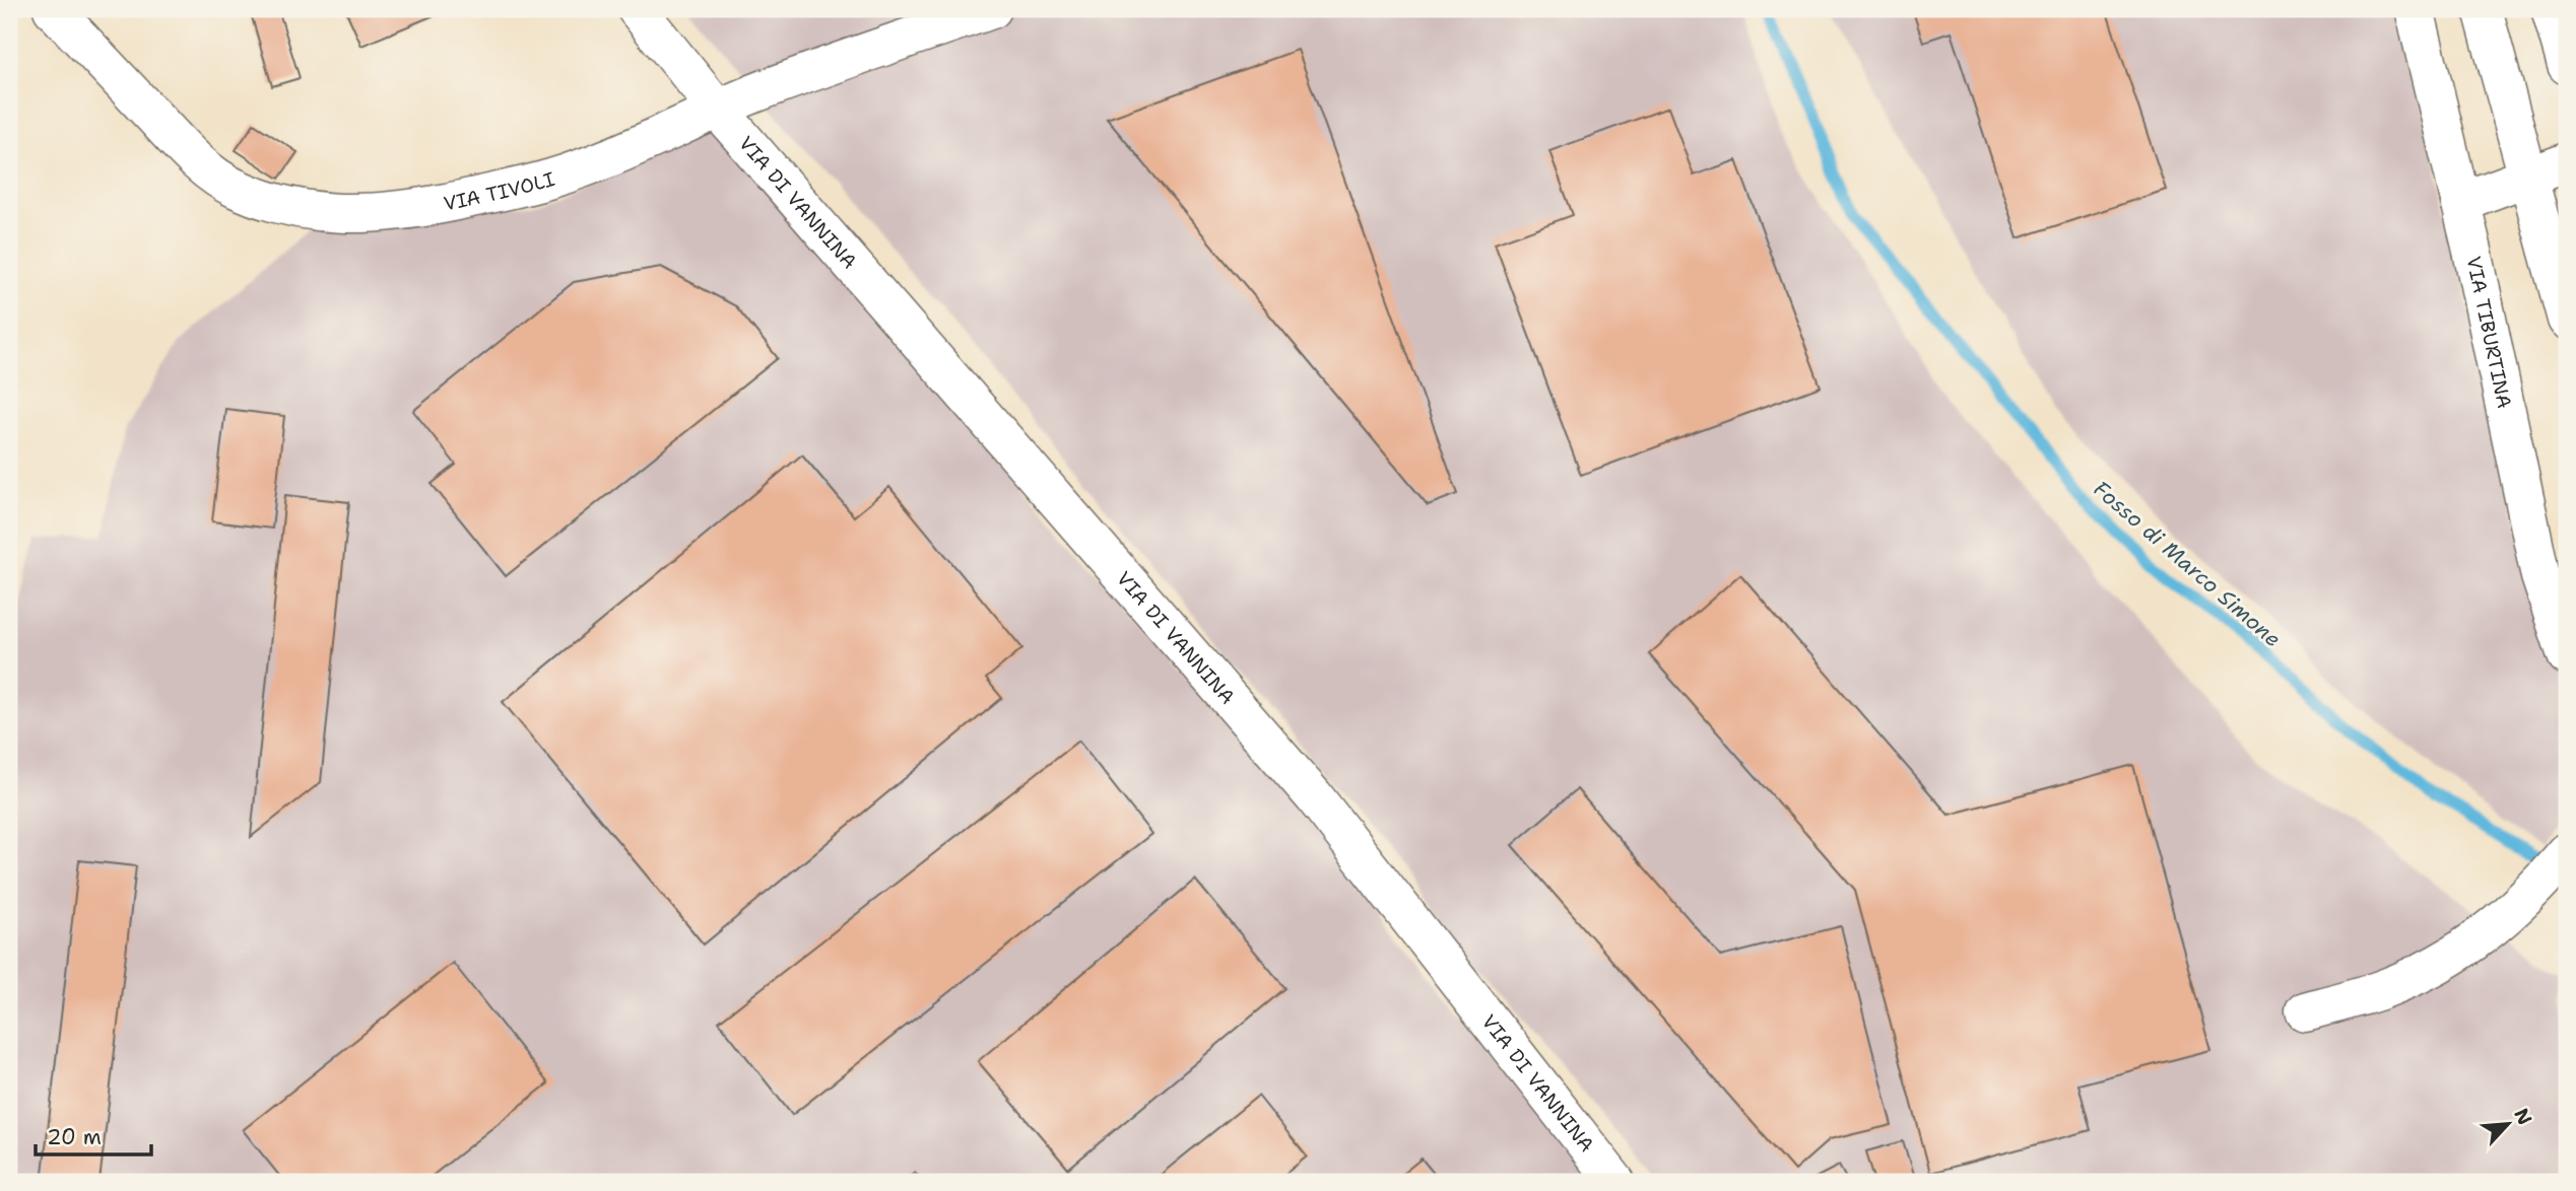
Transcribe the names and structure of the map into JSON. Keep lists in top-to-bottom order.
{
  "streets": {
    "street": ["VIA TIVOLI", "VIA DI VANNINA", "VIA TIBURTINA"]
  },
  "crossings": [
    ["VIA TIVOLI", "VIA DI VANNINA"]
  ],
  "water": ["Fosso di Marco Simone"],
  "scale_bar": "20 m",
  "north": "top right"
}
